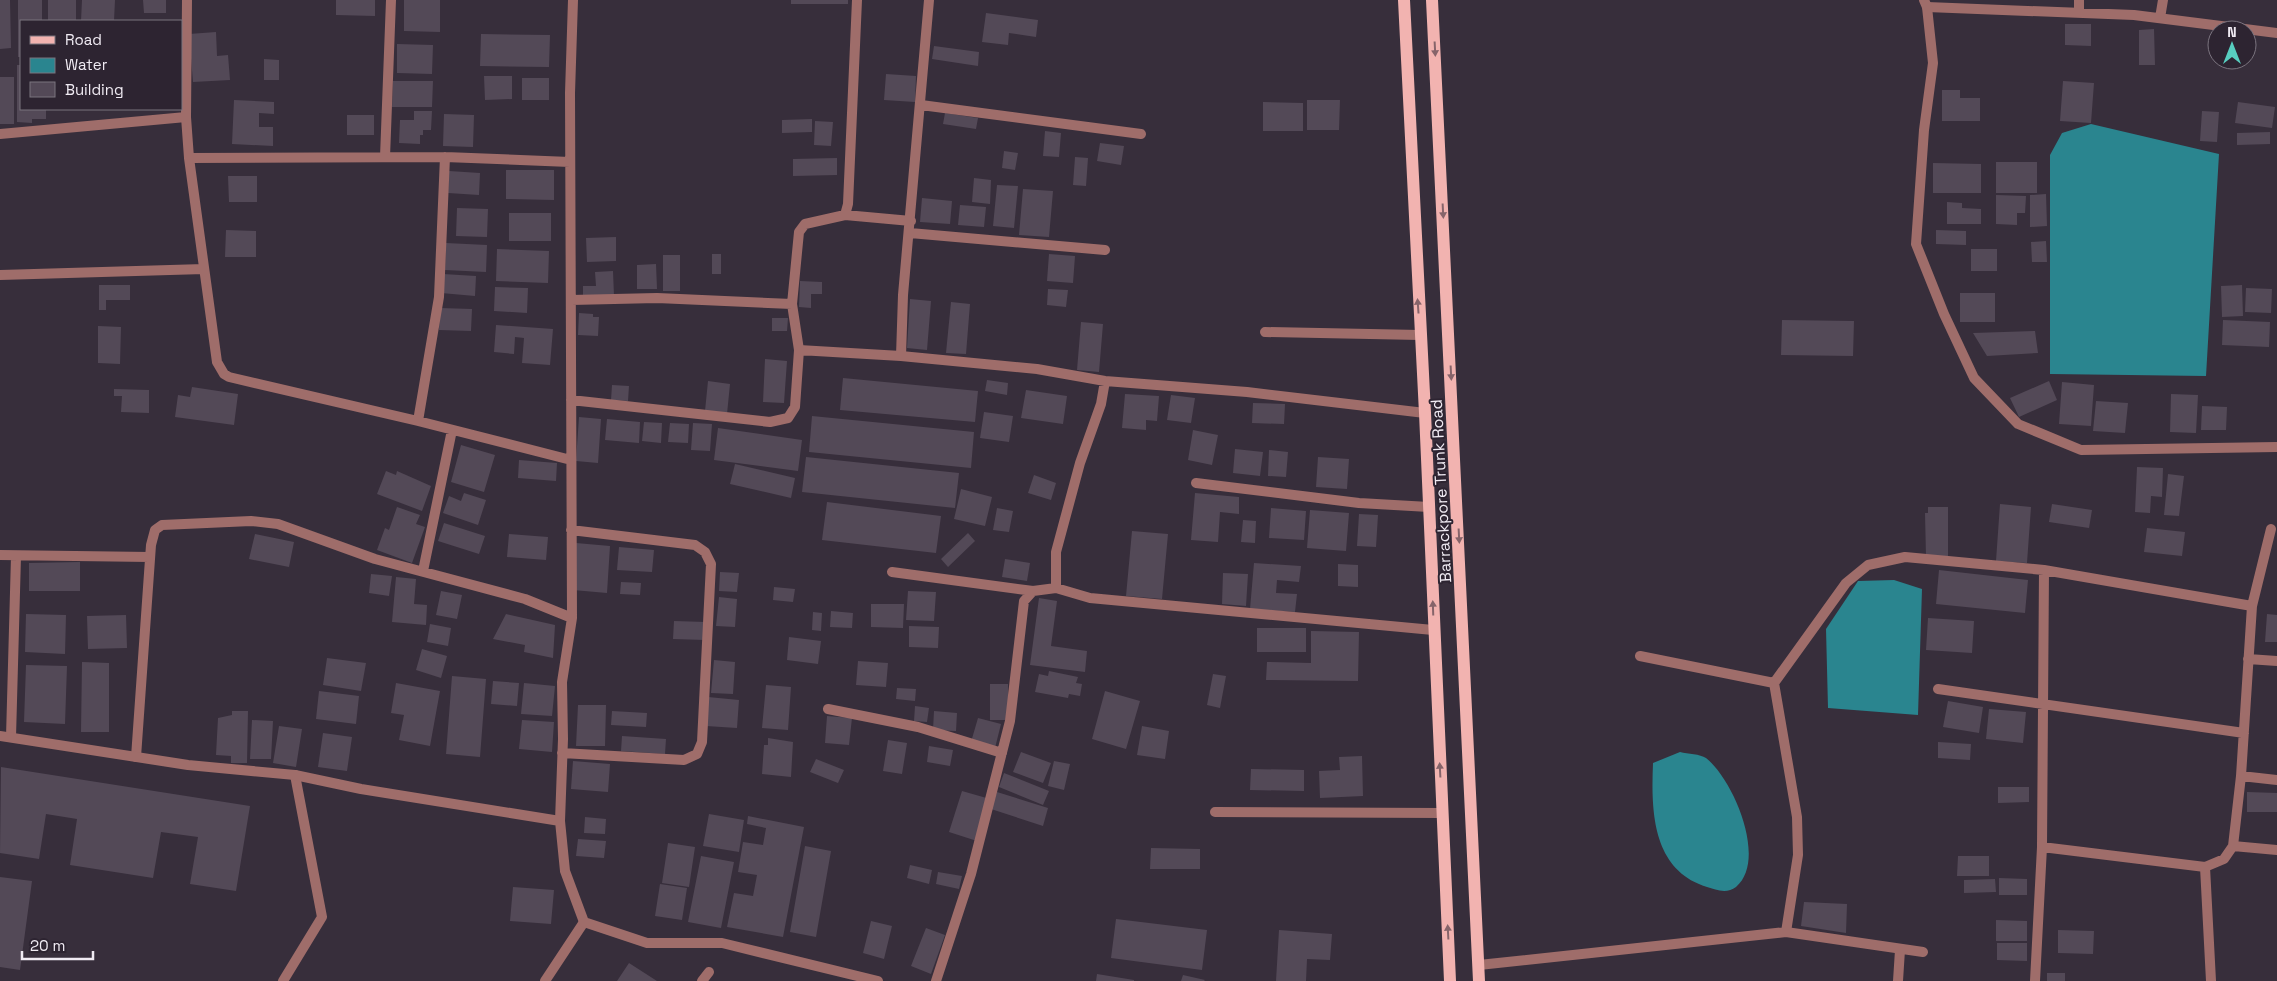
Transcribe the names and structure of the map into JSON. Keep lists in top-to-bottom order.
{
  "streets": {
    "main road": ["Barrackpore Trunk Road"]
  },
  "legend": ["Road", "Water", "Building"],
  "scale_bar": "20 m",
  "north": "top"
}
